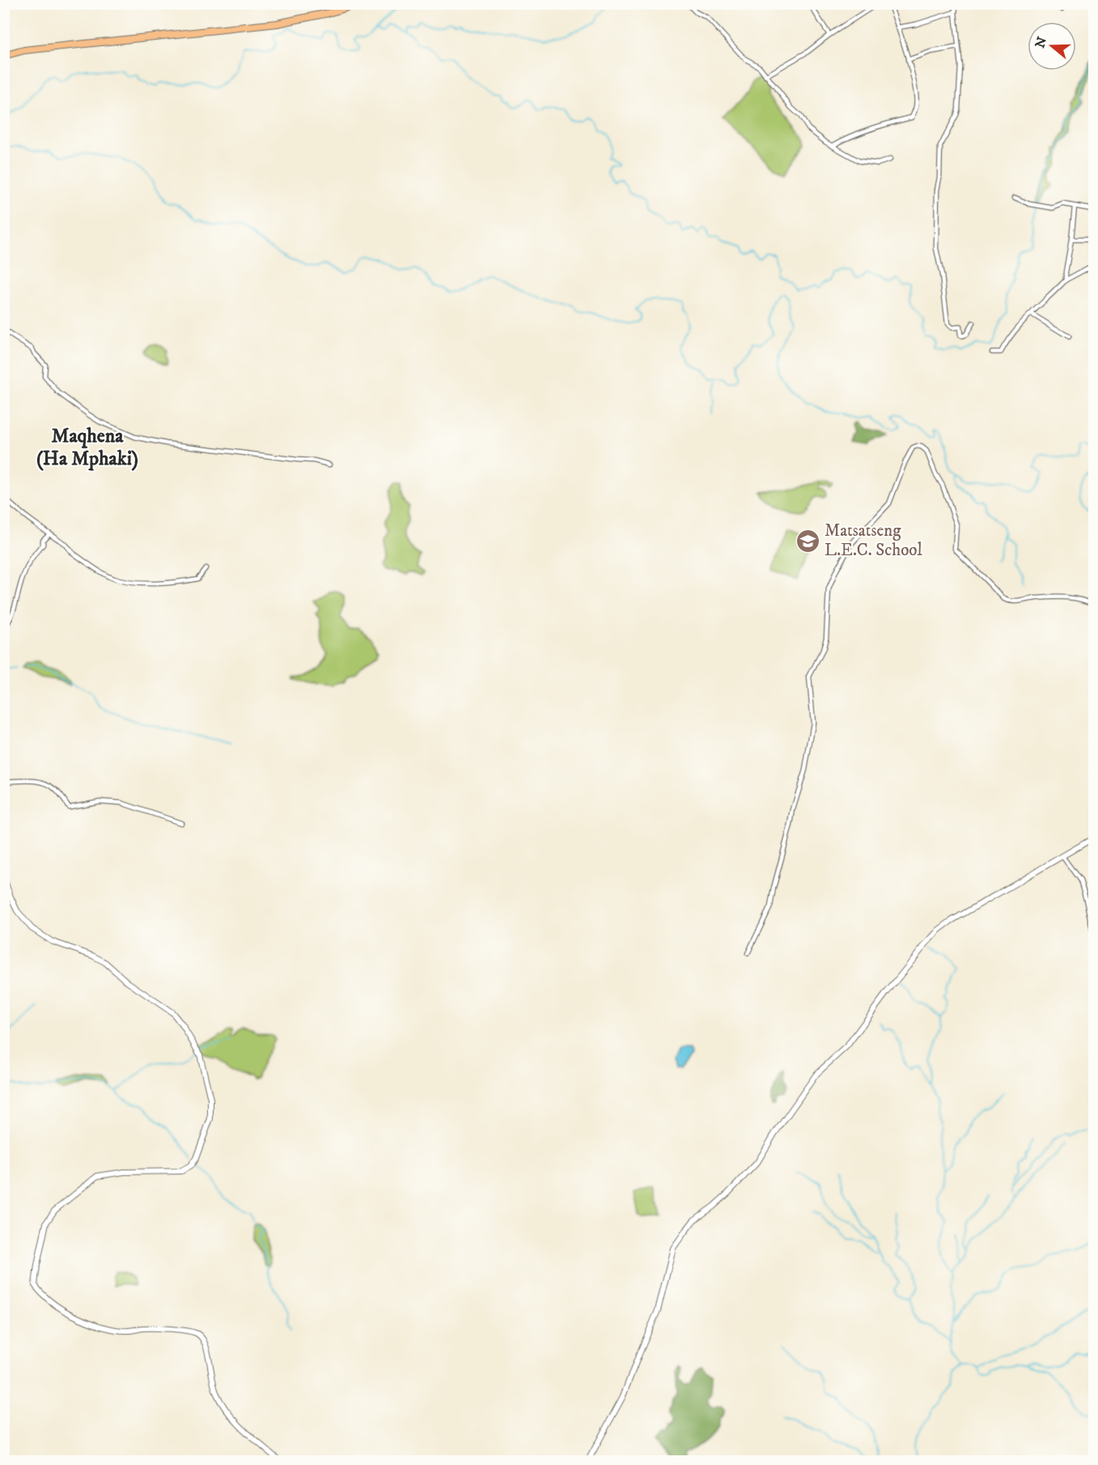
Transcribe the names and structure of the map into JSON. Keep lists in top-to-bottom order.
{
  "districts": ["Maqhena (Ha Mphaki)"],
  "places": {
    "school or university": ["Matsatseng L.E.C. School"]
  },
  "north": "left"
}
